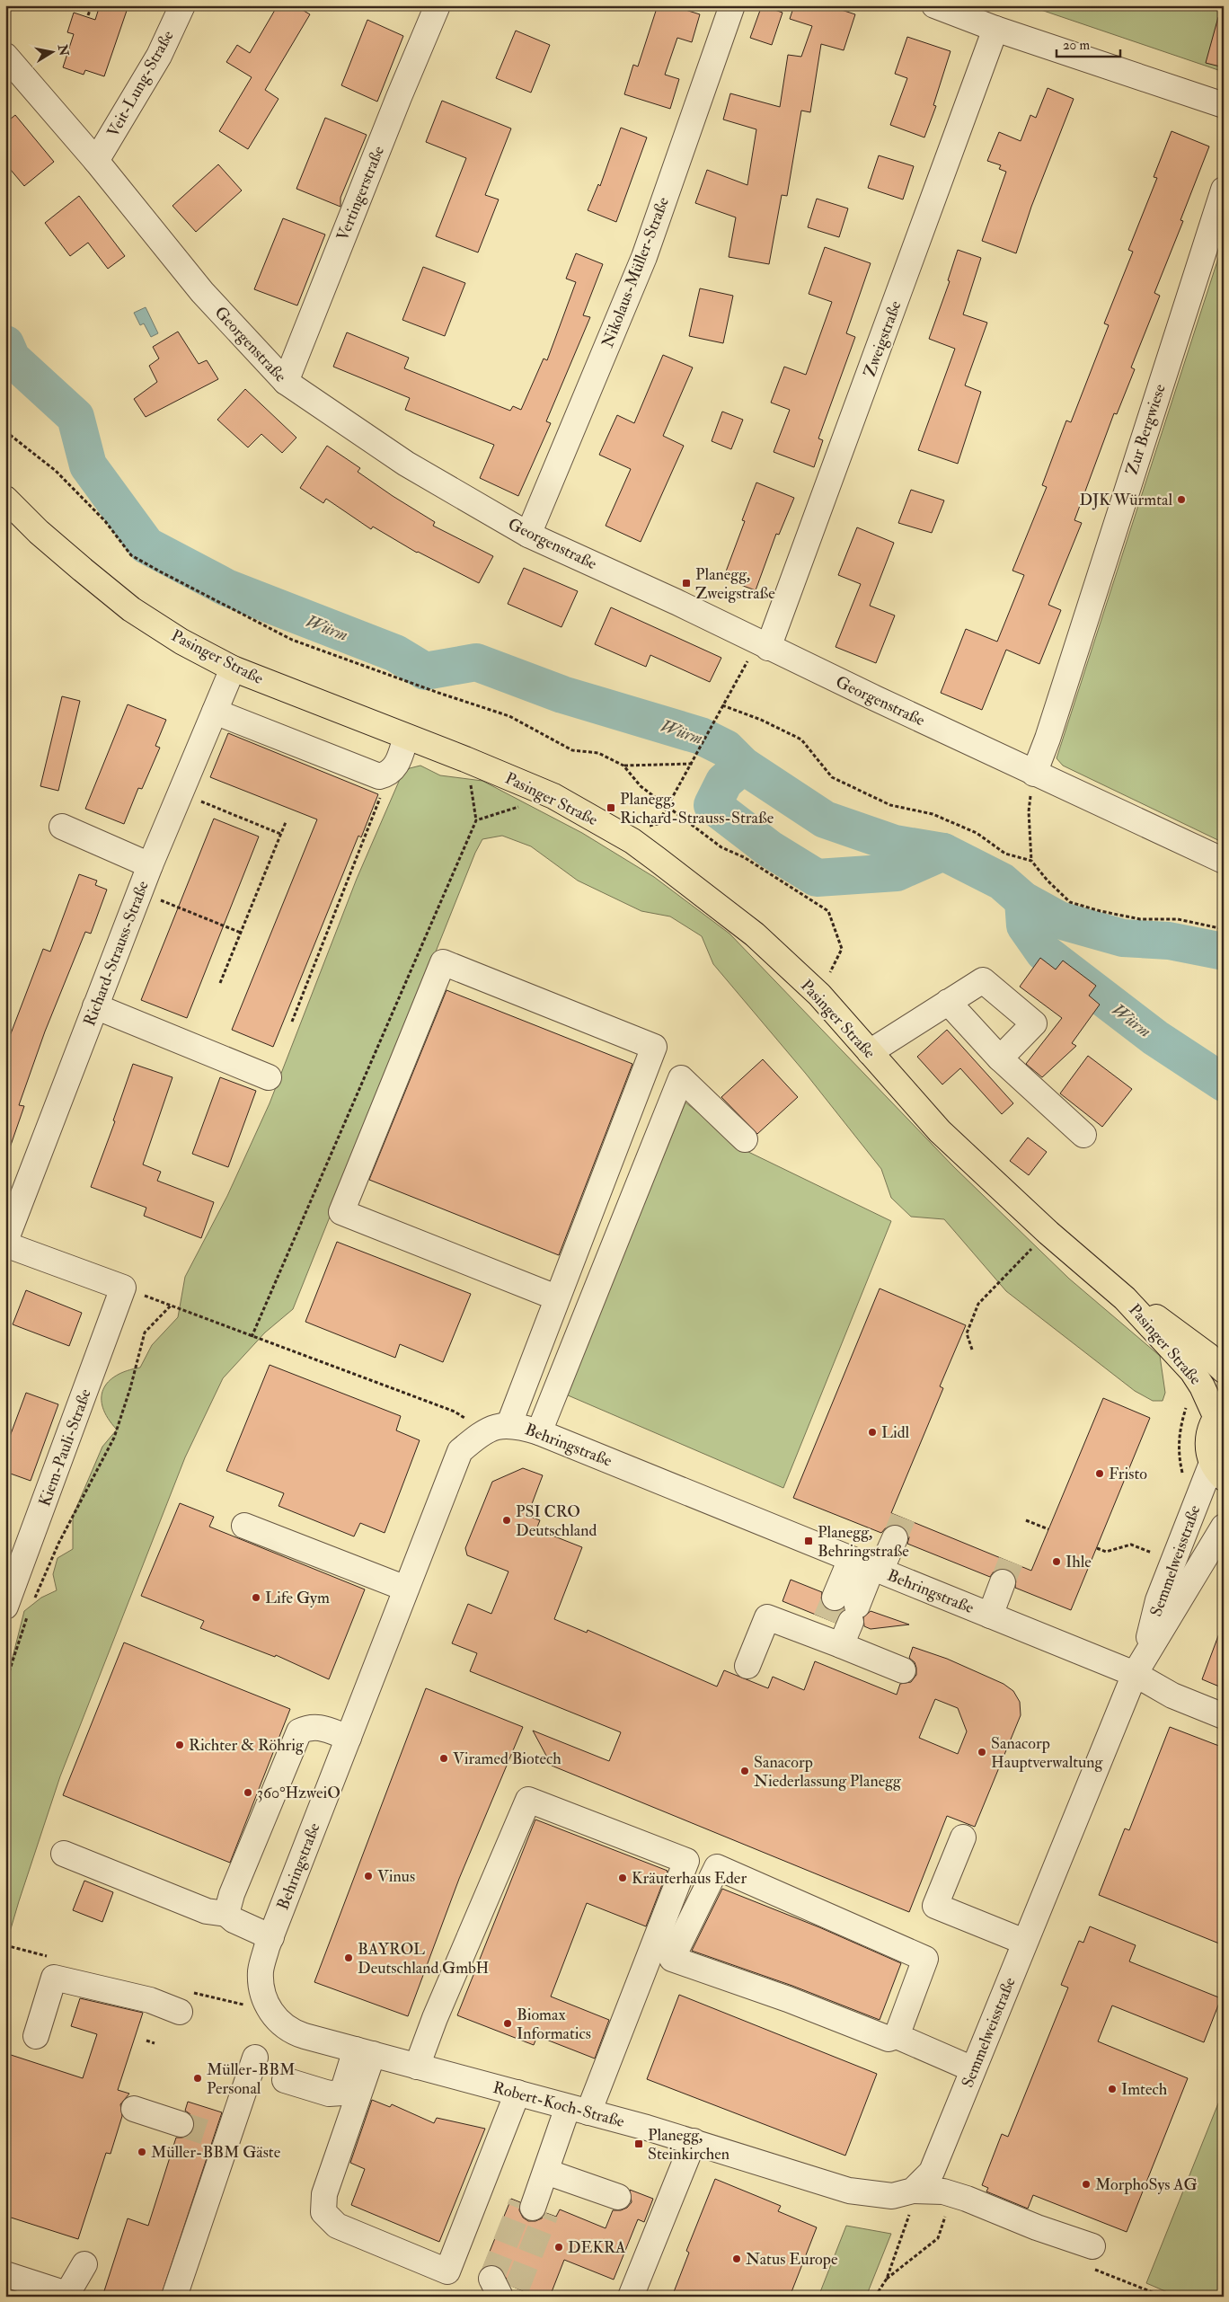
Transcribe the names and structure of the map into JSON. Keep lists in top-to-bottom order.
{
  "streets": {
    "main road": ["Pasinger Straße"],
    "street": [
      "Veit-Lung-Straße",
      "Vertingerstraße",
      "Nikolaus-Müller-Straße",
      "Zweigstraße",
      "Georgenstraße",
      "Zur Bergwiese",
      "Richard-Strauss-Straße",
      "Behringstraße",
      "Kiem-Pauli-Straße",
      "Semmelweisstraße",
      "Robert-Koch-Straße"
    ]
  },
  "crossings": [
    ["Veit-Lung-Straße", "Georgenstraße"],
    ["Vertingerstraße", "Georgenstraße"],
    ["Nikolaus-Müller-Straße", "Georgenstraße"],
    ["Zweigstraße", "Georgenstraße"],
    ["Georgenstraße", "Zur Bergwiese"],
    ["Pasinger Straße", "Richard-Strauss-Straße"],
    ["Behringstraße", "Semmelweisstraße"],
    ["Behringstraße", "Robert-Koch-Straße"]
  ],
  "water": ["Würm"],
  "places": {
    "other": [
      "DJK Würmtal",
      "Lidl",
      "Fristo",
      "PSI CRO Deutschland",
      "Ihle",
      "Life Gym",
      "Richter & Röhrig",
      "Sanacorp Hauptverwaltung",
      "Viramed Biotech",
      "Sanacorp Niederlassung Planegg",
      "360°HzweiO",
      "Vinus",
      "Kräuterhaus Eder",
      "BAYROL Deutschland GmbH",
      "Biomax Informatics",
      "Müller-BBM Personal",
      "Imtech",
      "Müller-BBM Gäste",
      "MorphoSys AG",
      "DEKRA",
      "Natus Europe"
    ],
    "transit": [
      "Planegg, Zweigstraße",
      "Planegg, Richard-Strauss-Straße",
      "Planegg, Behringstraße",
      "Planegg, Steinkirchen"
    ]
  },
  "scale_bar": "20 m",
  "north": "right"
}
